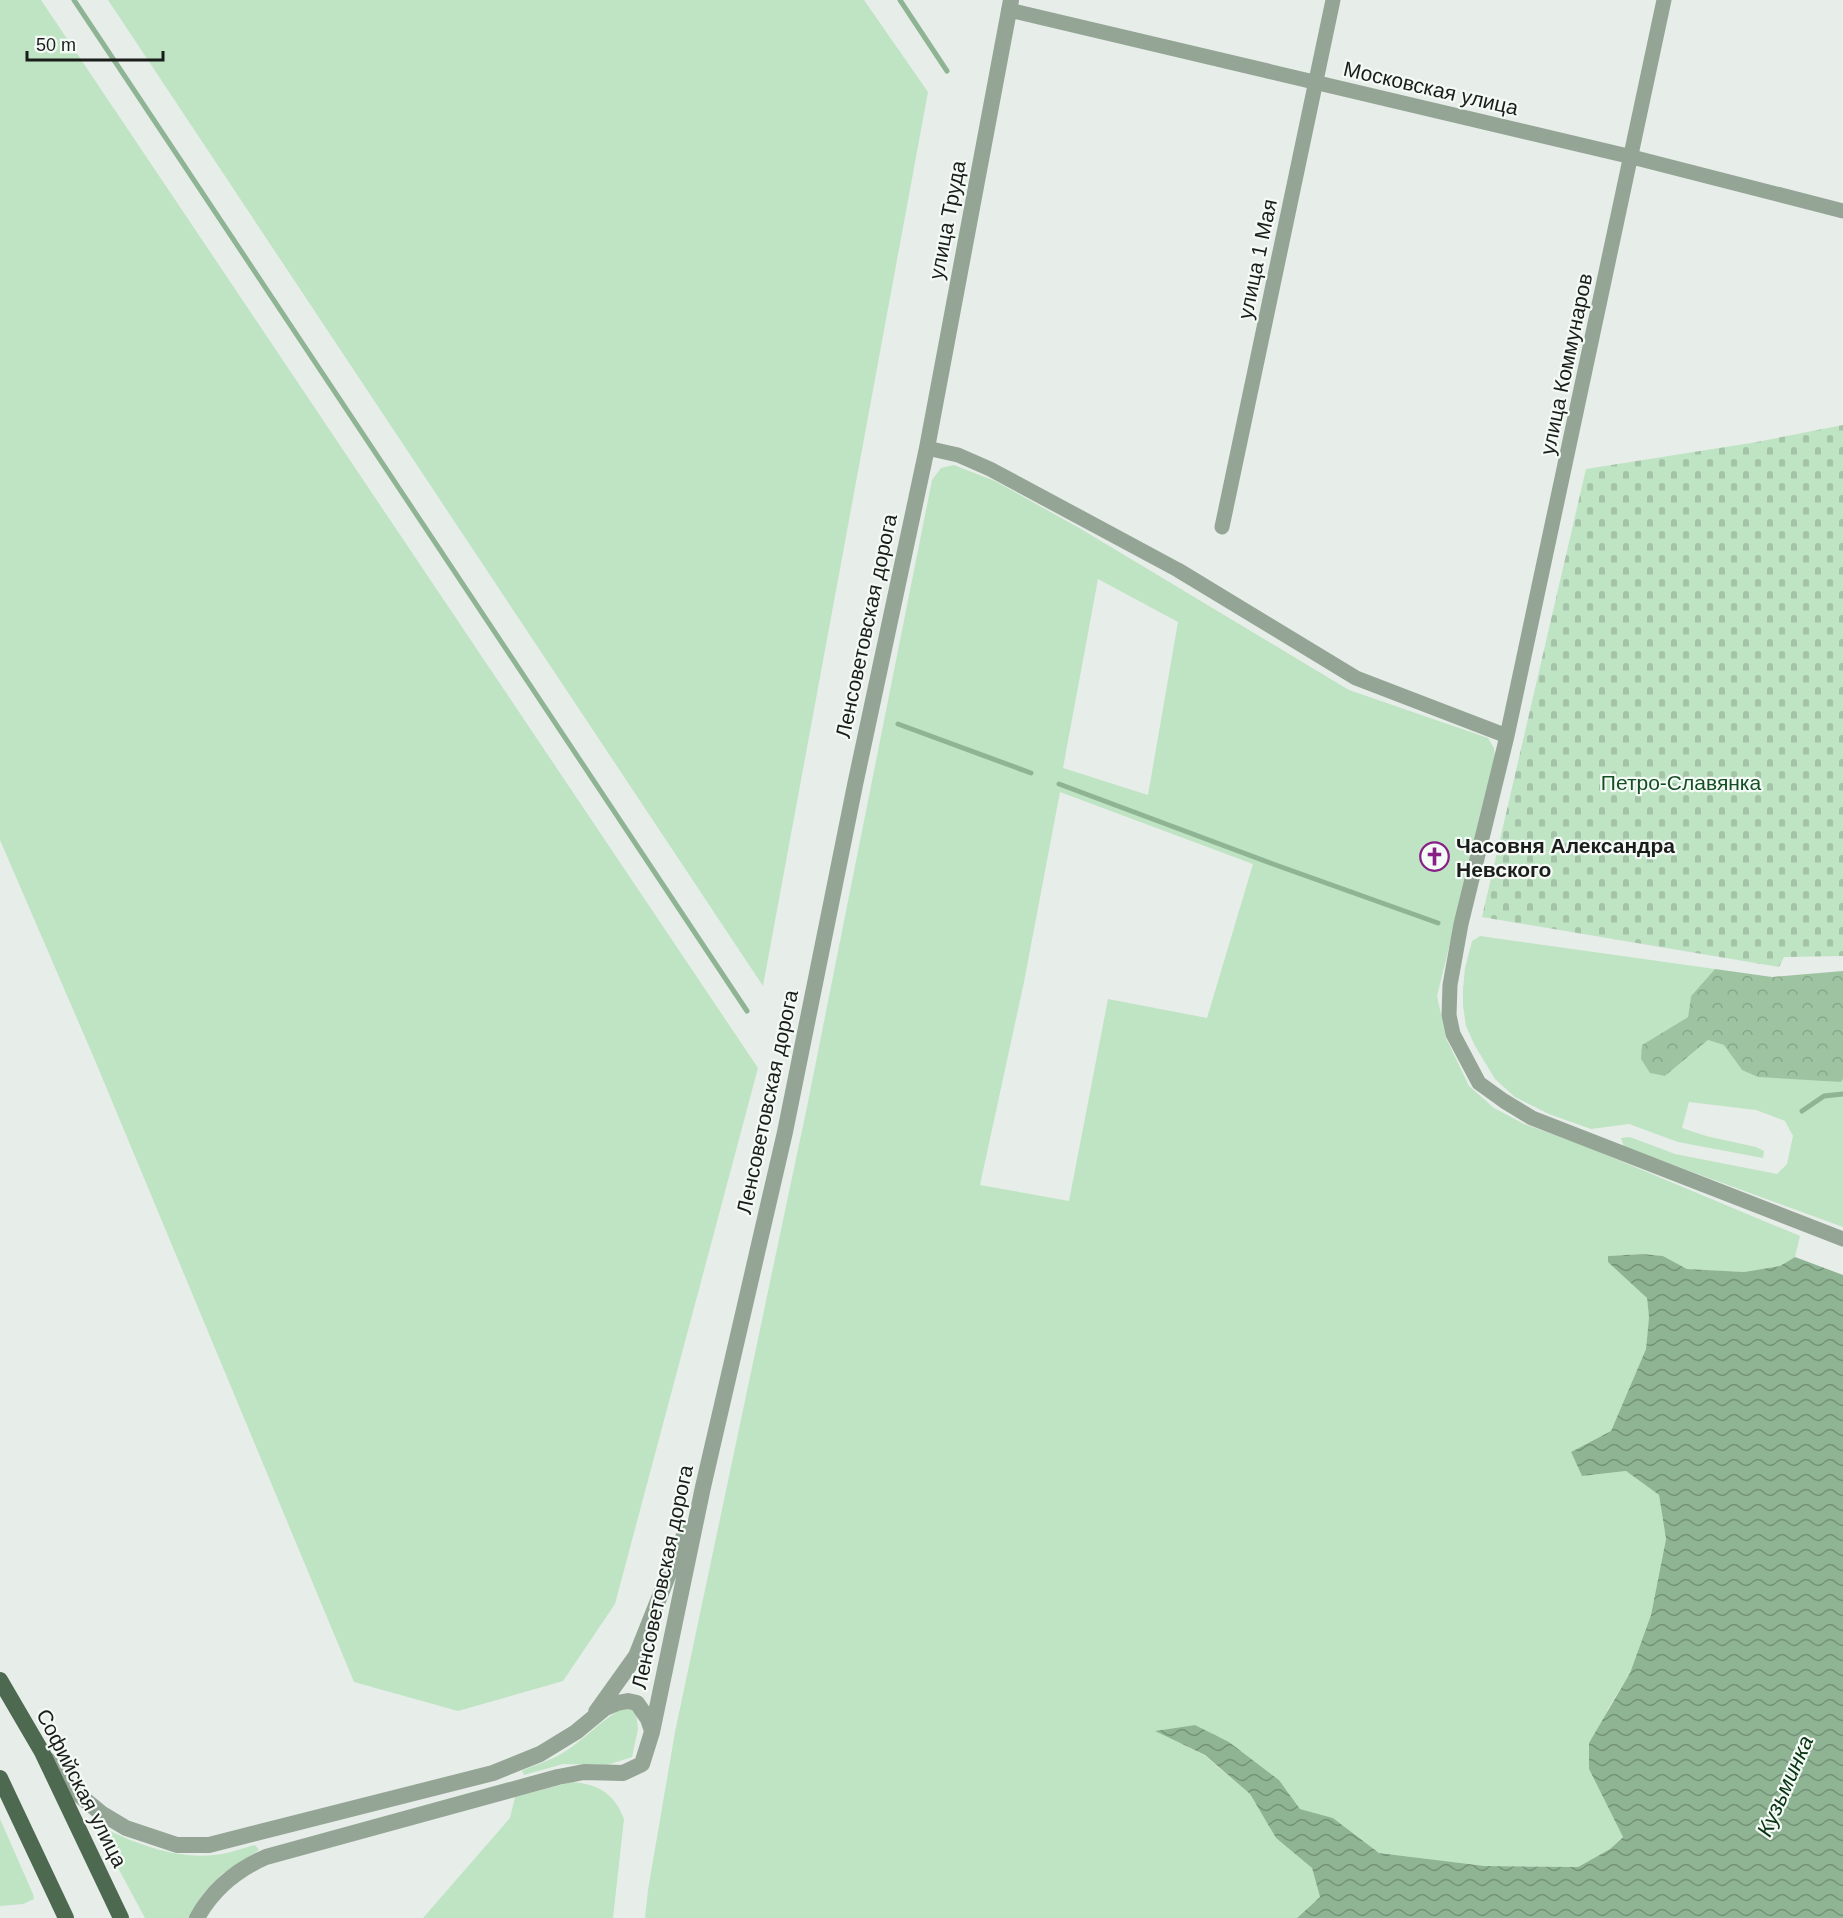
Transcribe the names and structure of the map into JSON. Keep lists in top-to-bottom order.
{
  "streets": {
    "main road": ["Софийская улица"],
    "street": [
      "Московская улица",
      "улица Труда",
      "улица 1 Мая",
      "улица Коммунаров",
      "Ленсоветовская дорога"
    ]
  },
  "crossings": [
    ["Московская улица", "улица Труда"],
    ["Московская улица", "улица 1 Мая"],
    ["Московская улица", "улица Коммунаров"],
    ["улица Труда", "Ленсоветовская дорога"]
  ],
  "water": ["Кузьминка"],
  "parks": ["Петро-Славянка"],
  "places": {
    "church": ["Часовня Александра Невского"]
  },
  "scale_bar": "50 m"
}
